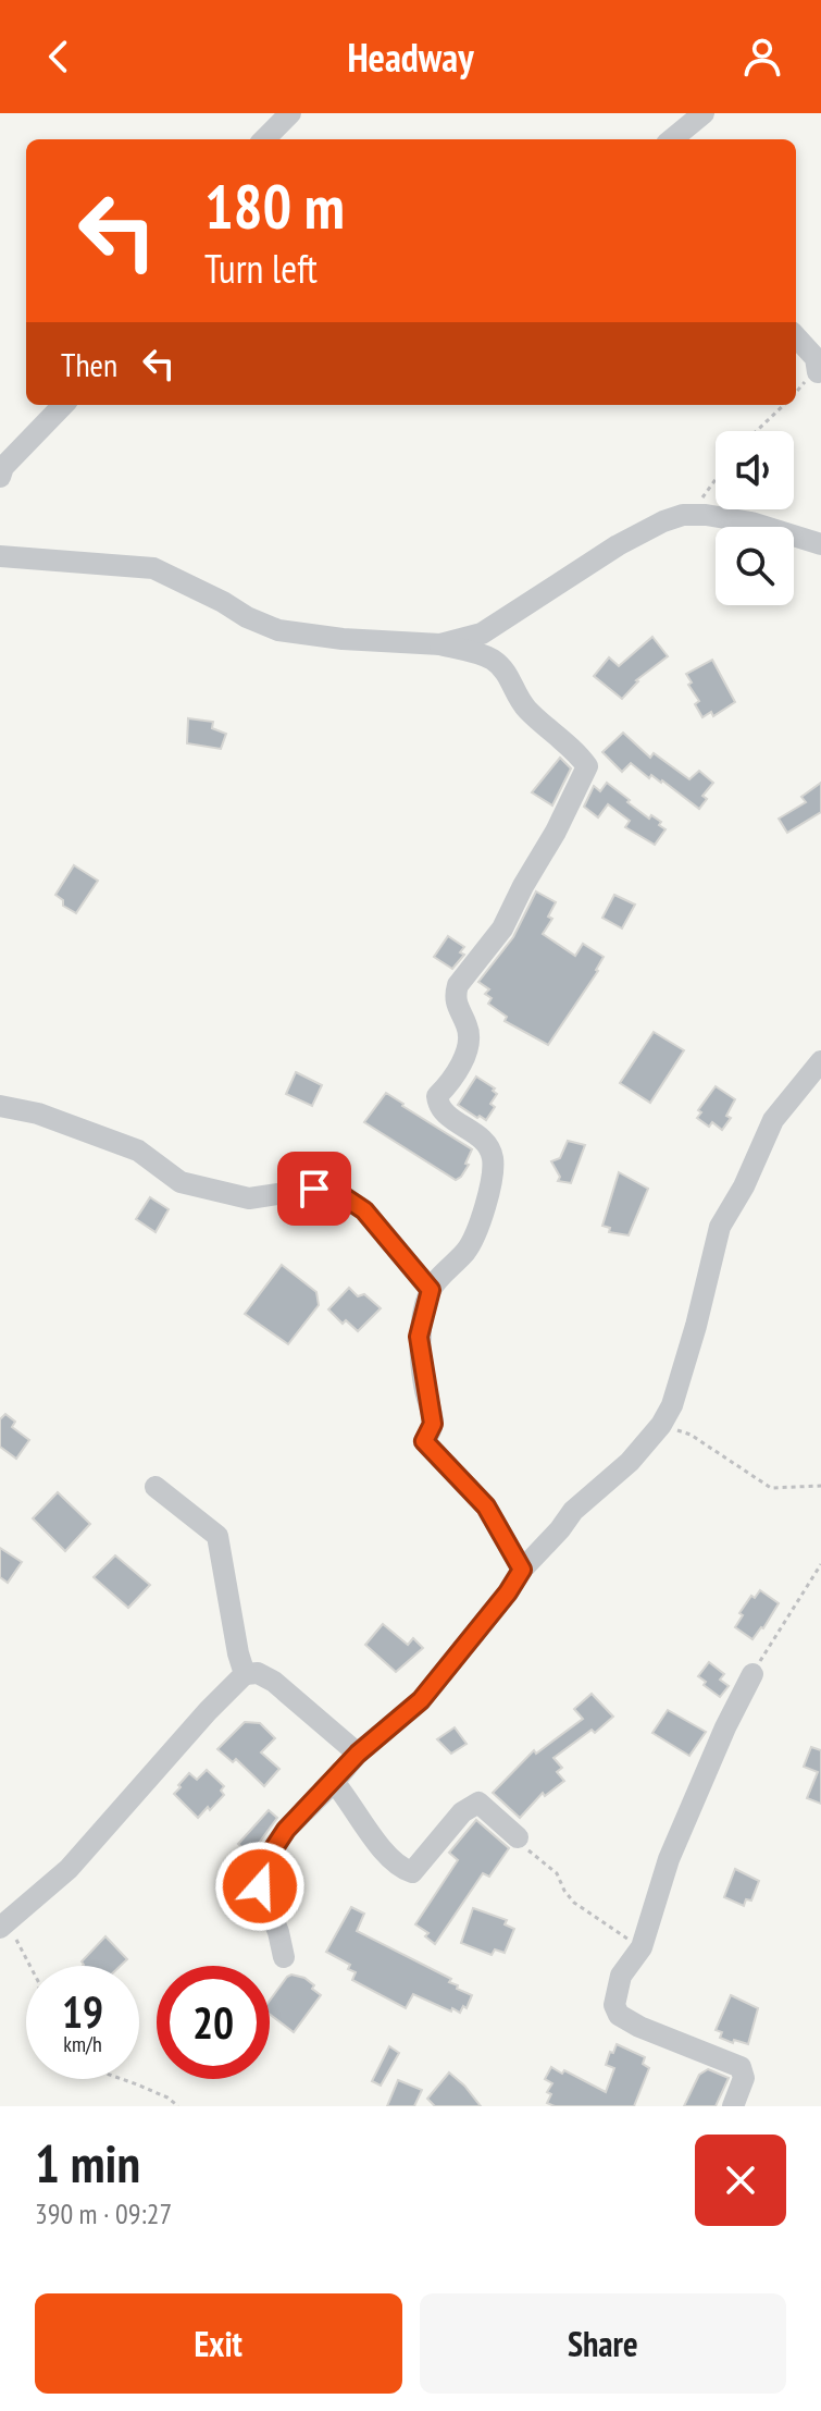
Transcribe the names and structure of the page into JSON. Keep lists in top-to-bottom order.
{
  "page": {
    "header": "Headway",
    "turn": ["180 m", "Turn left"],
    "then": "Then",
    "speed": "19 km/h",
    "limit": "20",
    "heading": ["1 min", "390 m · 09:27"],
    "buttons": ["Exit", "Share"]
  }
}
